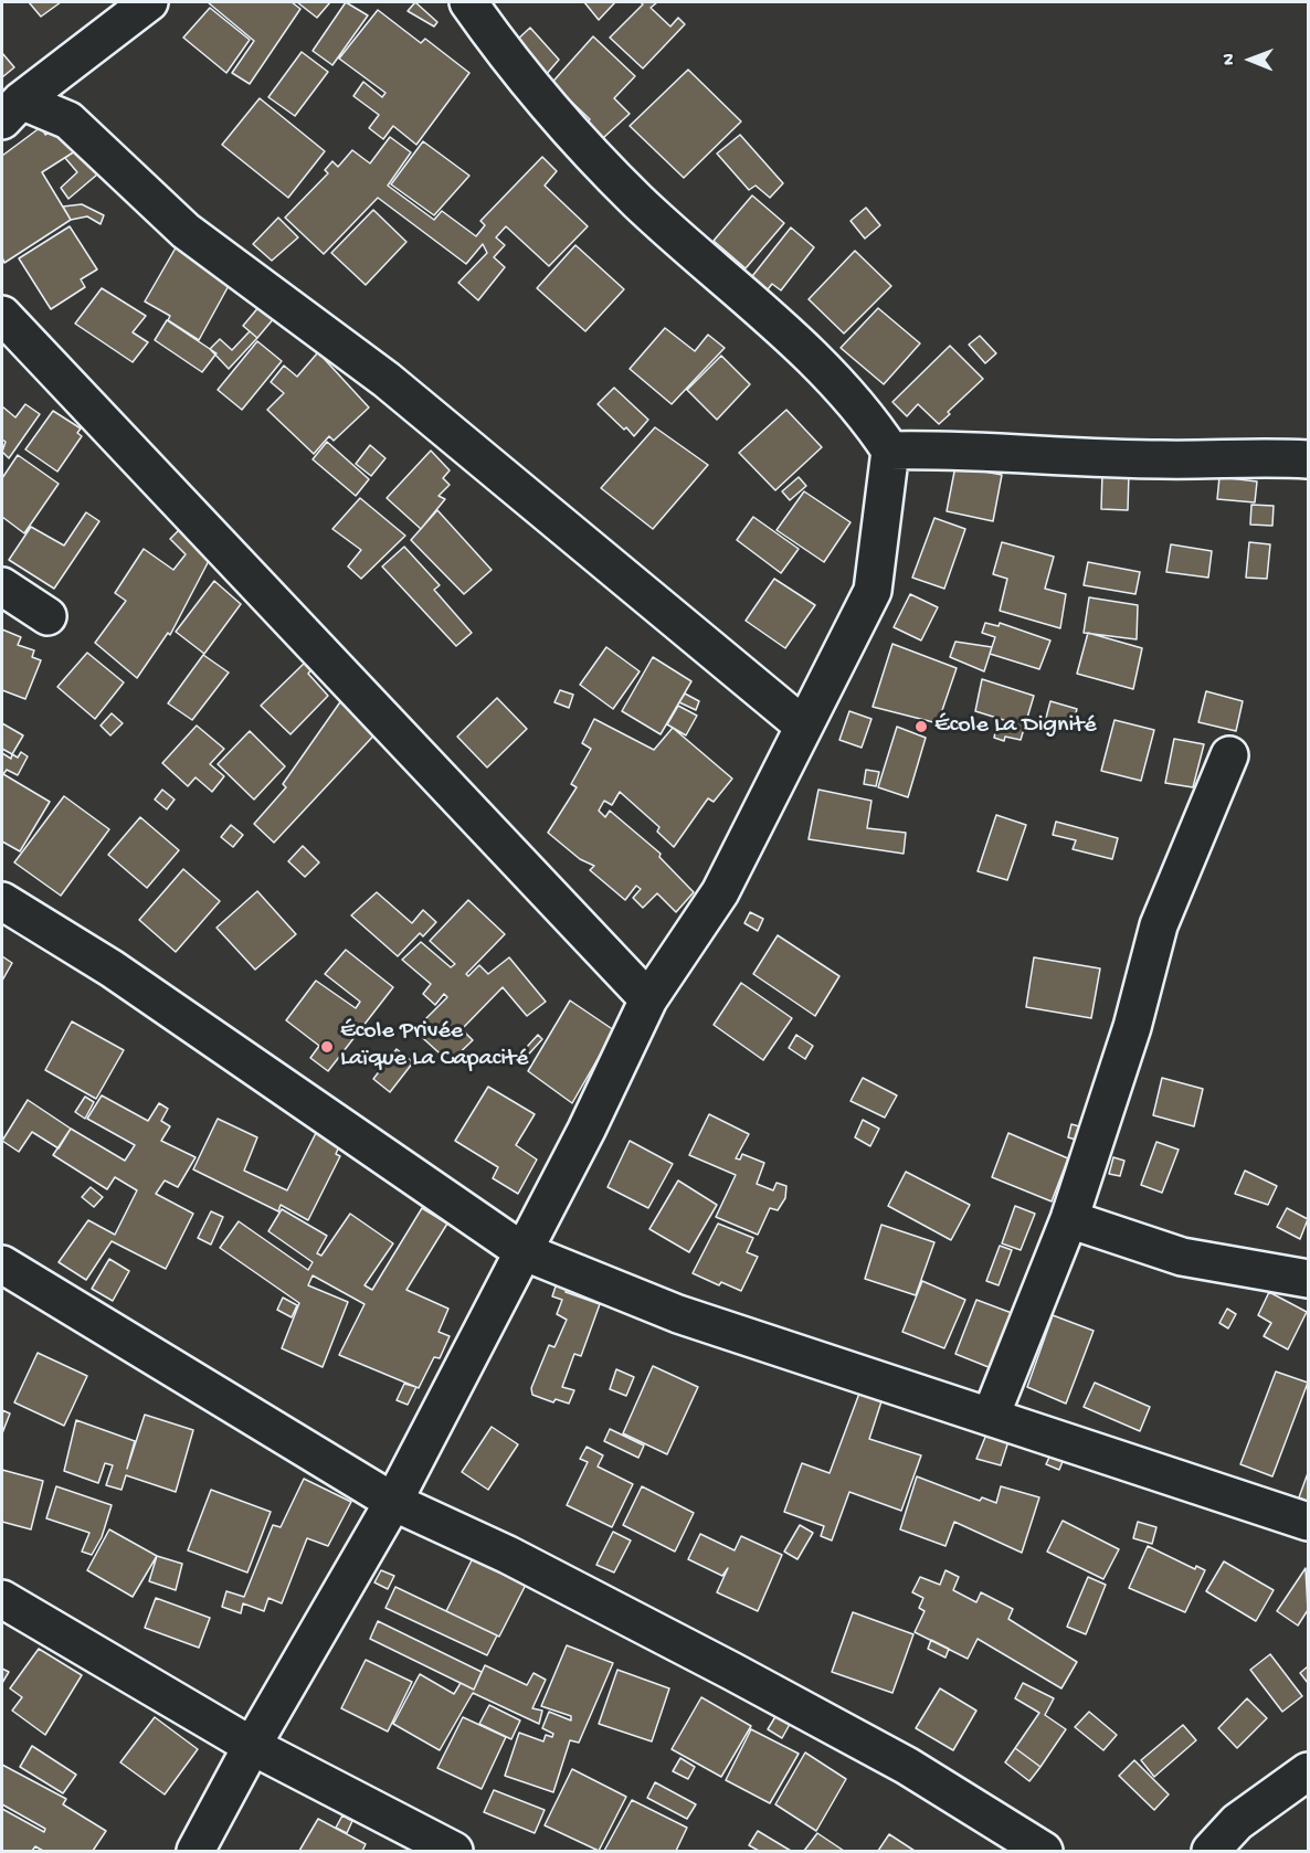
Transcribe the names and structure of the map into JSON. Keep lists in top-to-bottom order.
{
  "places": ["École La Dignité", "École Privée Laïque La Capacité"],
  "north": "left"
}
